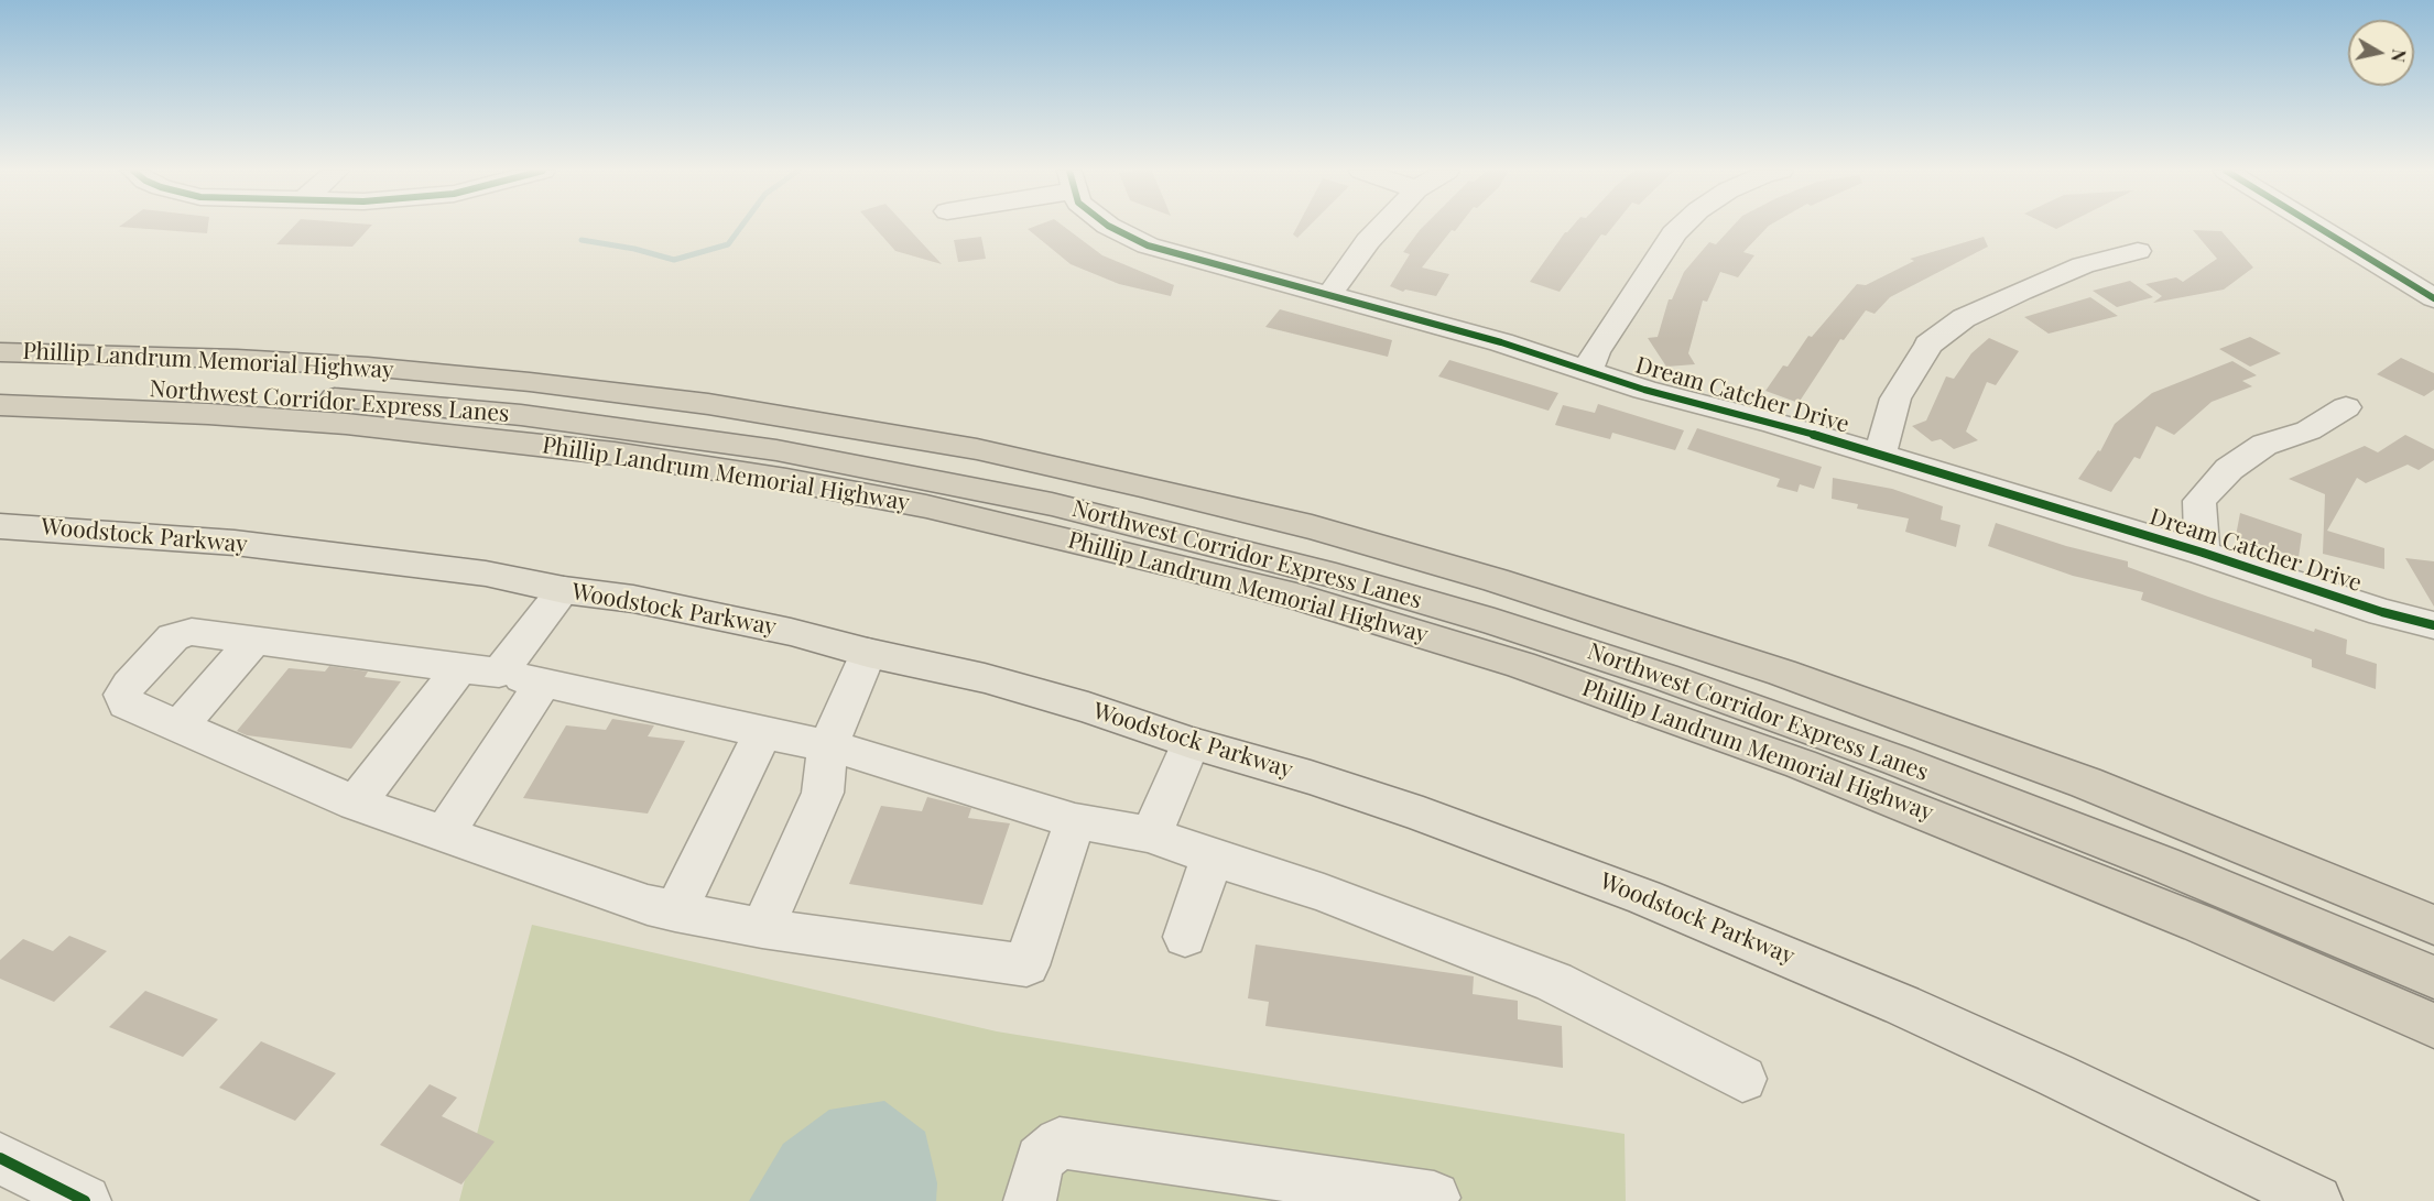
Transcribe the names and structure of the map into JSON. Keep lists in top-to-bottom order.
{
  "streets": {
    "highway": ["Phillip Landrum Memorial Highway", "Northwest Corridor Express Lanes"],
    "main road": ["Woodstock Parkway"],
    "street": ["Dream Catcher Drive"]
  },
  "north": "right"
}
